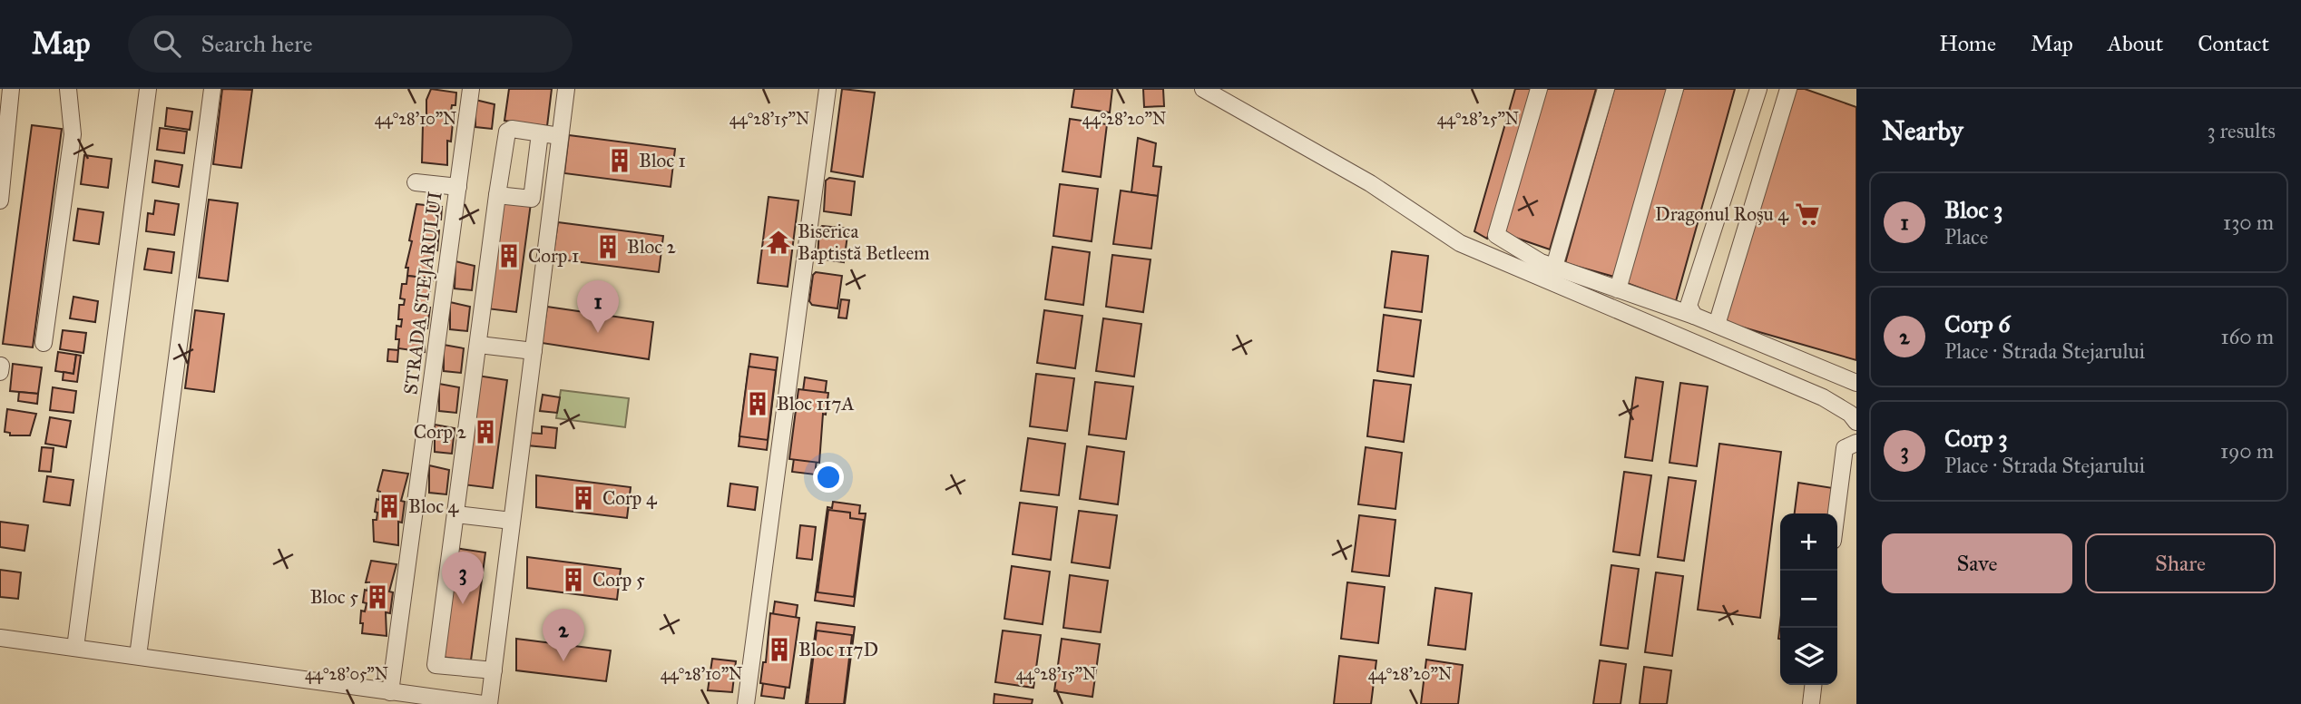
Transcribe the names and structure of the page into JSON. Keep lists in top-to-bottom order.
{
  "streets": {
    "street": ["STRADA STEJARULUI"]
  },
  "places": {
    "building": [
      "Bloc 1",
      "Bloc 2",
      "Corp 1",
      "Bloc 117A",
      "Corp 2",
      "Corp 4",
      "Bloc 4",
      "Corp 5",
      "Bloc 5",
      "Bloc 117D"
    ],
    "supermarket": ["Dragonul Roșu 4"],
    "temple": ["Biserica Baptistă Betleem"]
  },
  "page": {
    "header": "Map",
    "search": "Search here",
    "nav": [
      "Home",
      "Map",
      "About",
      "Contact"
    ],
    "heading": ["Nearby", "3 results"],
    "list": [
      {
        "mark": "1",
        "name": "Bloc 3",
        "note": "Place",
        "value": "130 m"
      },
      {
        "mark": "2",
        "name": "Corp 6",
        "note": "Place · Strada Stejarului",
        "value": "160 m"
      },
      {
        "mark": "3",
        "name": "Corp 3",
        "note": "Place · Strada Stejarului",
        "value": "190 m"
      }
    ],
    "pins": ["1", "3", "2"],
    "map_buttons": ["+", "−"],
    "buttons": ["Save", "Share"]
  },
  "coordinates": [
    "44°28'10\"N",
    "44°28'15\"N",
    "44°28'20\"N",
    "44°28'25\"N",
    "44°28'05\"N"
  ]
}
